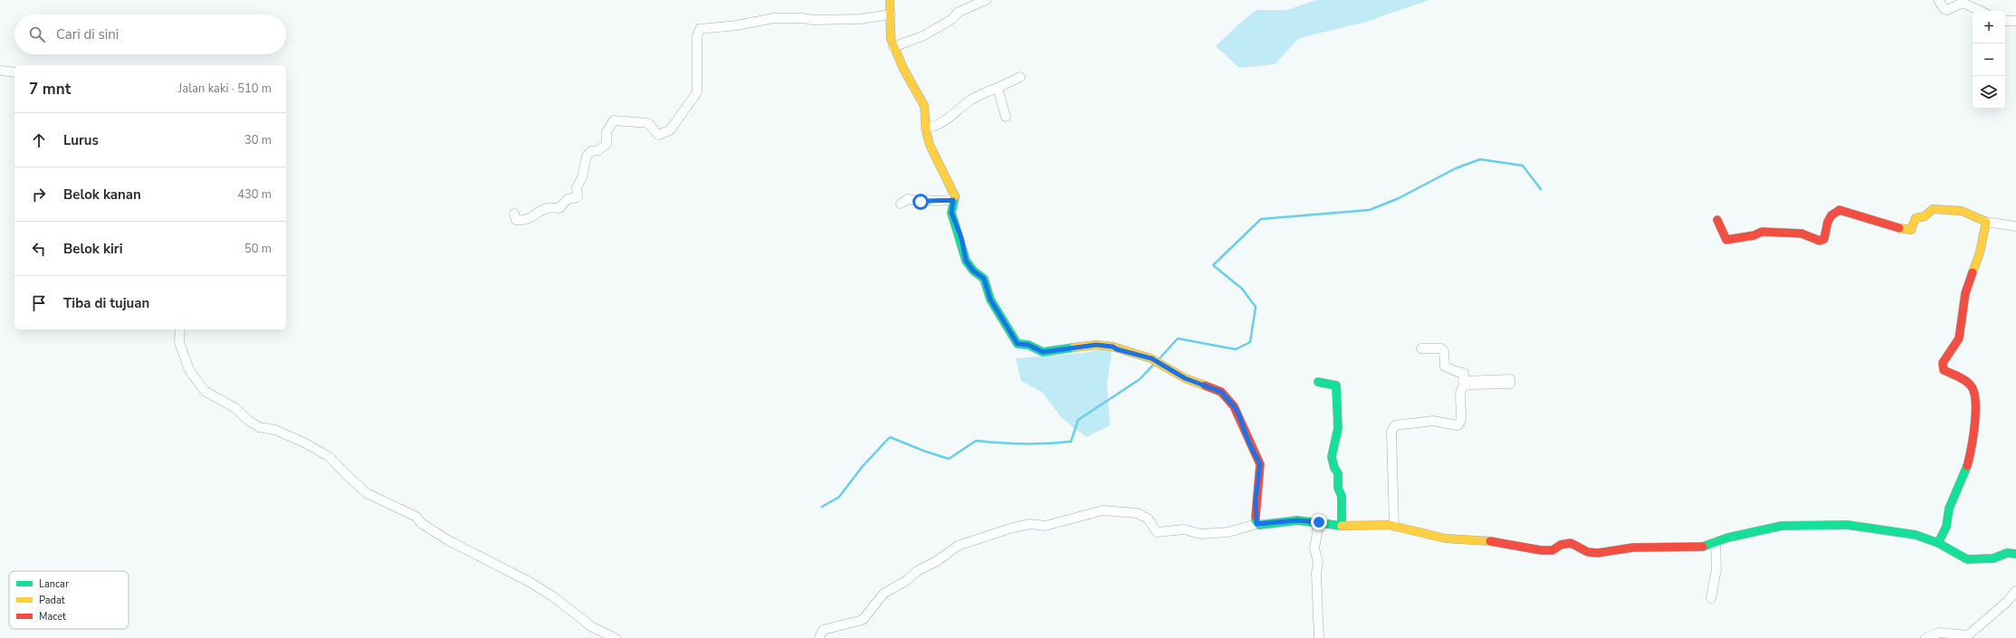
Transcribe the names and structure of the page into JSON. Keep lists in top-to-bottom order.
{
  "legend": ["Lancar", "Padat", "Macet"],
  "page": {
    "map_buttons": ["+", "−"],
    "search": "Cari di sini",
    "heading": ["7 mnt", "Jalan kaki · 510 m"],
    "list": [
      ["Lurus", "30 m"],
      ["Belok kanan", "430 m"],
      ["Belok kiri", "50 m"],
      "Tiba di tujuan"
    ]
  }
}
